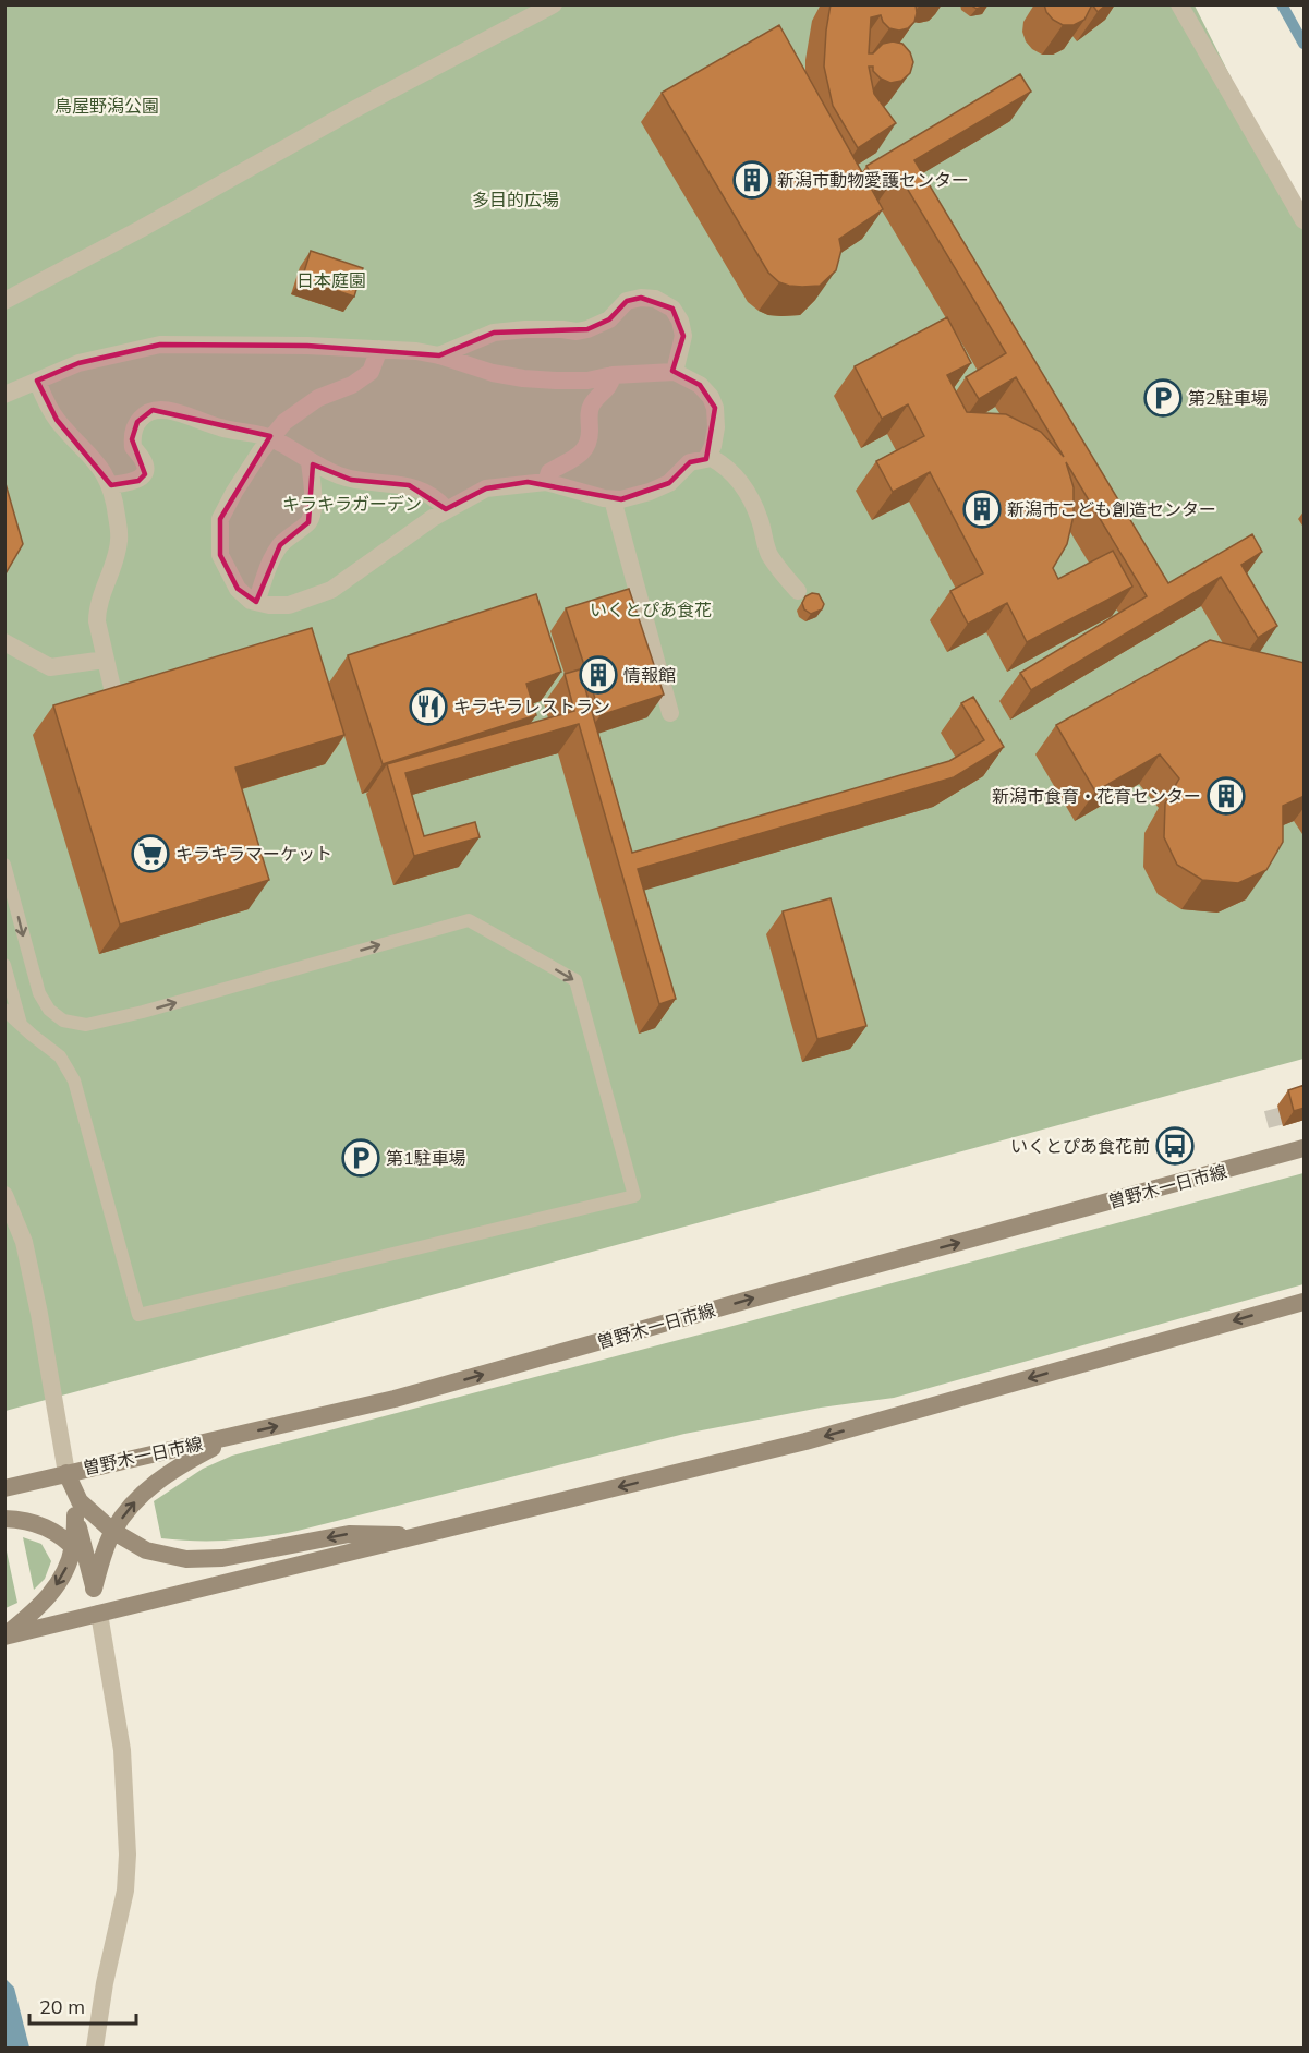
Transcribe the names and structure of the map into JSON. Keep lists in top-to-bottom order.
{
  "streets": {
    "main road": ["曽野木一日市線"]
  },
  "parks": [
    "鳥屋野潟公園",
    "多目的広場",
    "日本庭園",
    "キラキラガーデン",
    "いくとぴあ食花"
  ],
  "places": {
    "building": [
      "新潟市動物愛護センター",
      "新潟市こども創造センター",
      "情報館",
      "新潟市食育・花育センター"
    ],
    "parking": ["第2駐車場", "第1駐車場"],
    "restaurant": ["キラキラレストラン"],
    "supermarket": ["キラキラマーケット"],
    "bus stop": ["いくとぴあ食花前"]
  },
  "scale_bar": "20 m"
}
